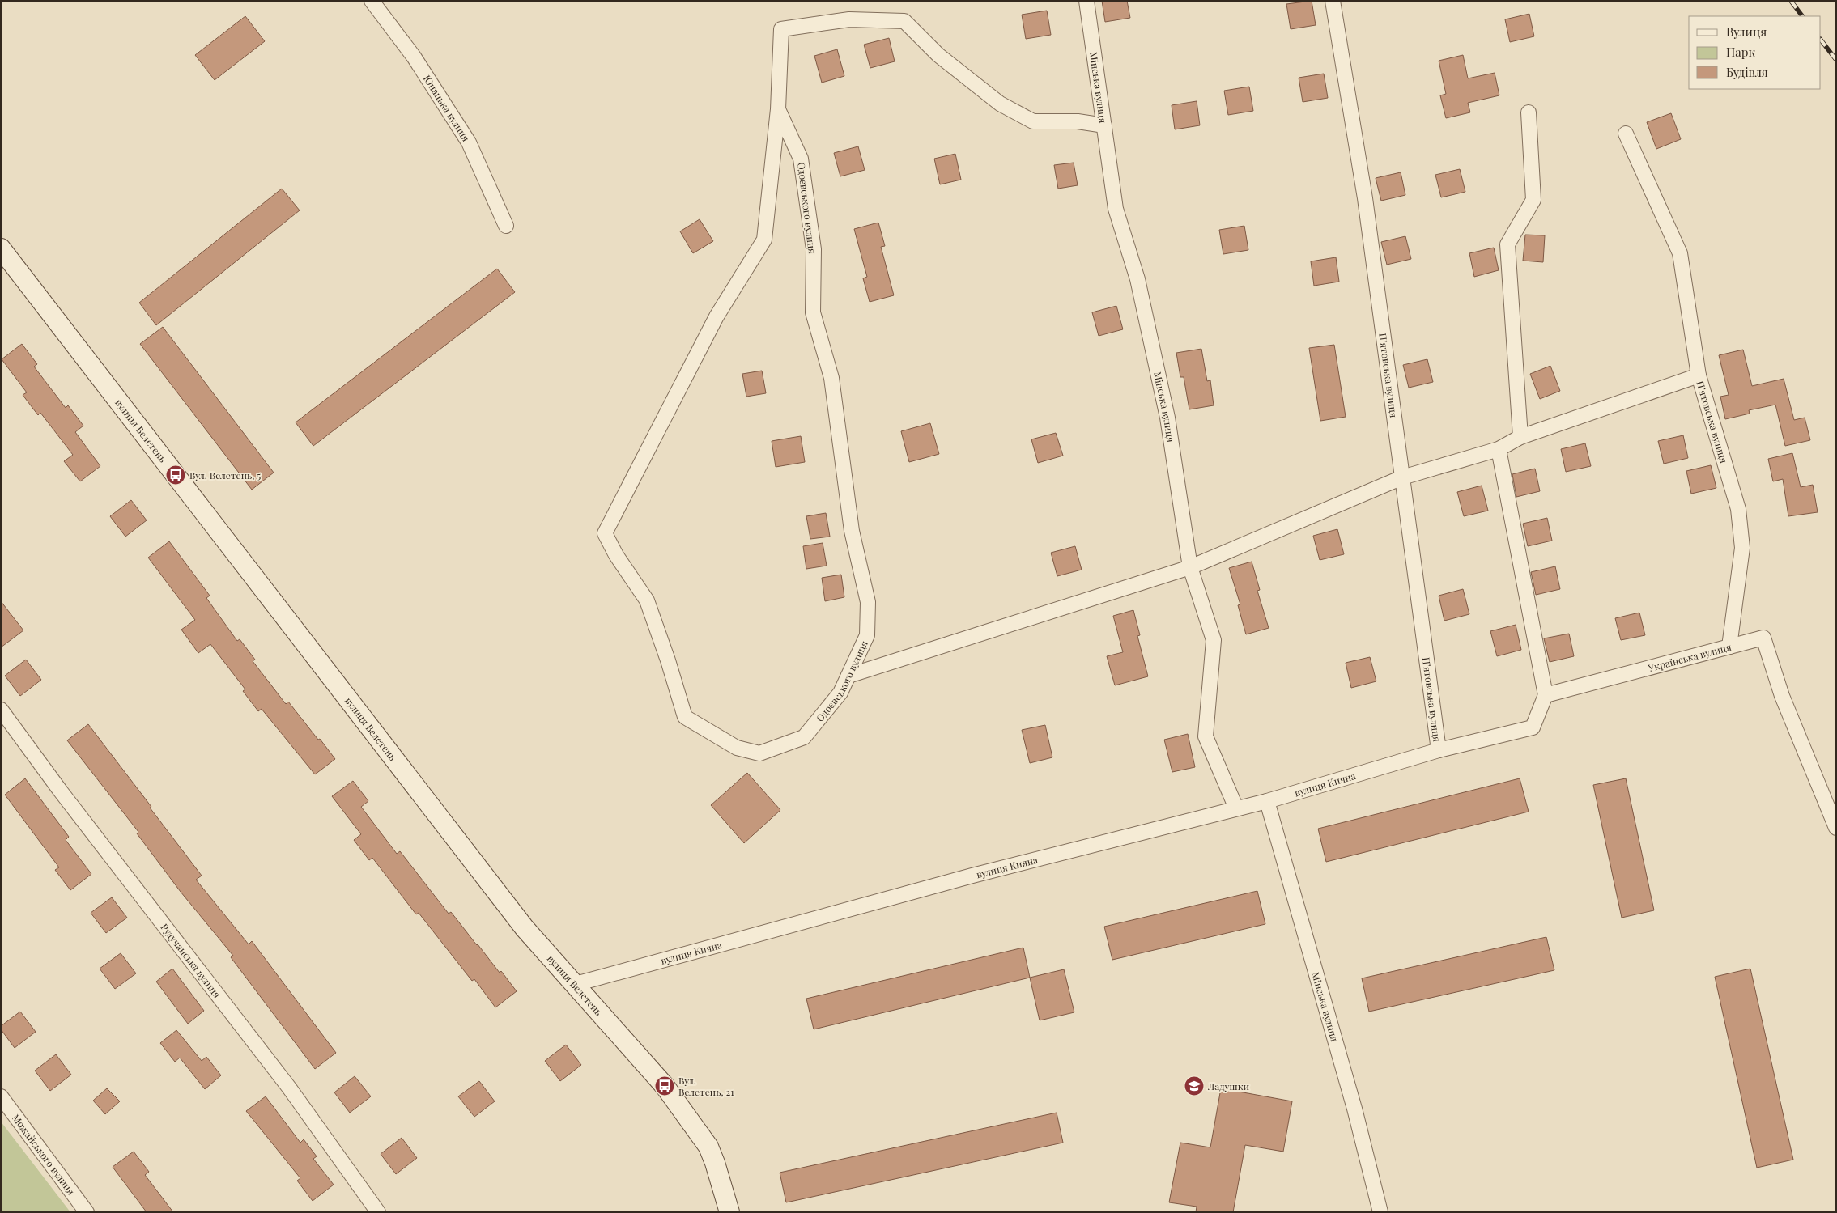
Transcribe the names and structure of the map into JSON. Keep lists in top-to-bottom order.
{
  "streets": {
    "street": [
      "Мінська вулиця",
      "Юнацька вулиця",
      "Одоєвського вулиця",
      "П’ятовська вулиця",
      "вулиця Велетень",
      "Українська вулиця",
      "вулиця Кияна",
      "Рудучанська вулиця",
      "Можайського вулиця"
    ]
  },
  "crossings": [
    ["Мінська вулиця", "Одоєвського вулиця"],
    ["Мінська вулиця", "вулиця Кияна"],
    ["П’ятовська вулиця", "Українська вулиця"],
    ["П’ятовська вулиця", "вулиця Кияна"],
    ["вулиця Велетень", "вулиця Кияна"]
  ],
  "places": {
    "bus stop": ["Вул. Велетень, 5", "Вул. Велетень, 21"],
    "school or university": ["Ладушки"]
  },
  "legend": ["Вулиця", "Парк", "Будівля"]
}
